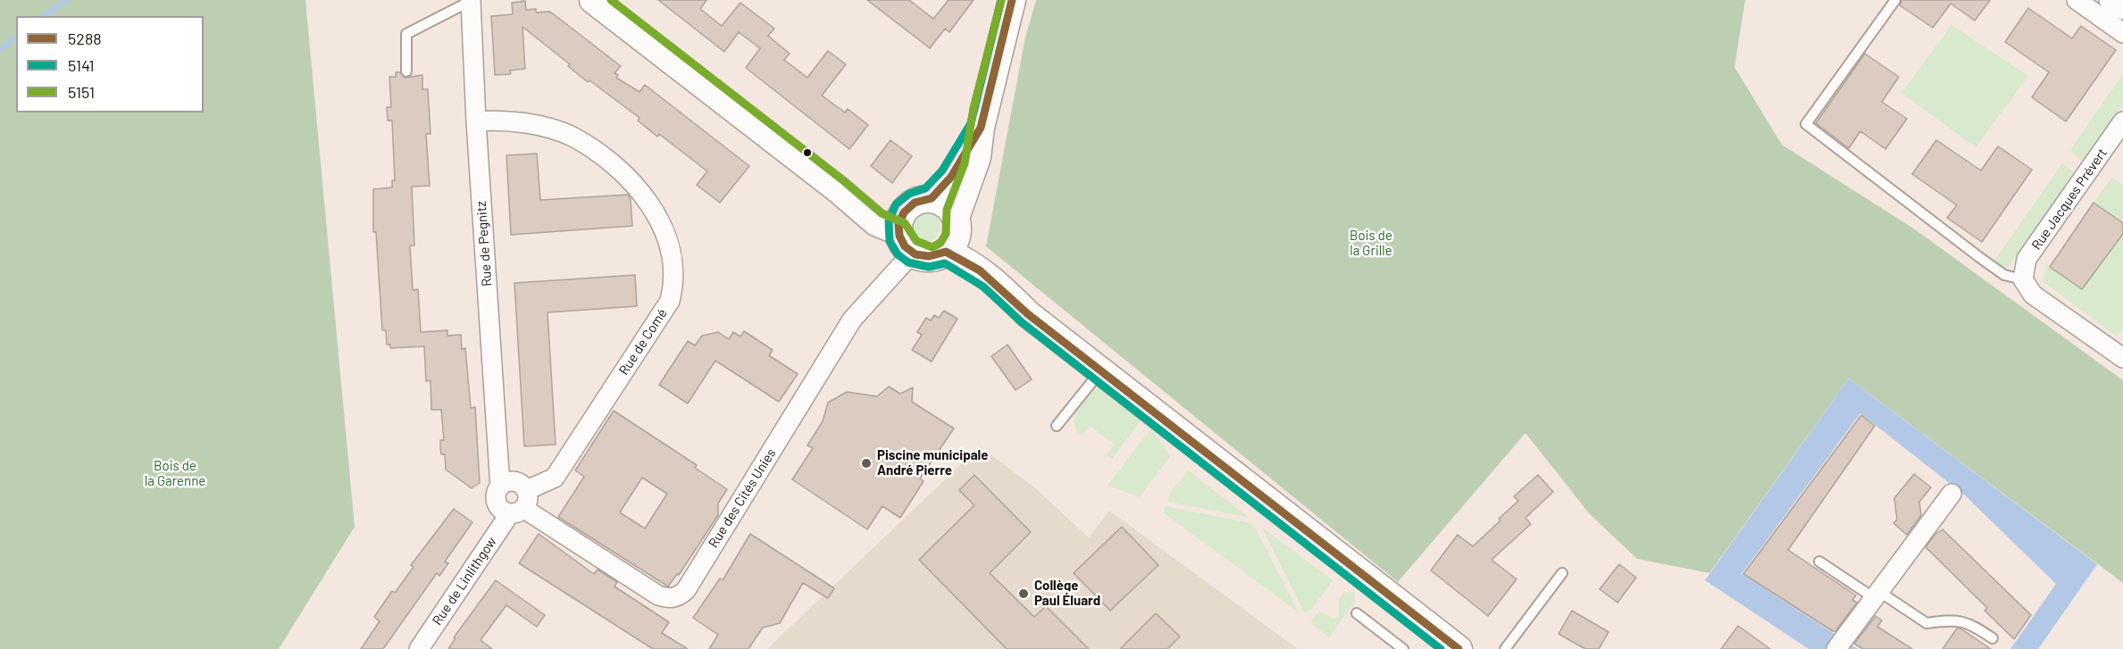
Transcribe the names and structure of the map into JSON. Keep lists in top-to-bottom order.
{
  "streets": {
    "street": [
      "Rue Jacques Prévert",
      "Rue de Pegnitz",
      "Rue de Comé",
      "Rue des Cités Unies",
      "Rue de Linlithgow"
    ]
  },
  "crossings": [
    ["Rue de Pegnitz", "Rue de Comé"],
    ["Rue de Pegnitz", "Rue des Cités Unies"],
    ["Rue de Pegnitz", "Rue de Linlithgow"],
    ["Rue de Comé", "Rue des Cités Unies"],
    ["Rue de Comé", "Rue de Linlithgow"],
    ["Rue des Cités Unies", "Rue de Linlithgow"]
  ],
  "parks": ["Bois de la Grille", "Bois de la Garenne"],
  "places": ["Piscine municipale André Pierre", "Collège Paul Éluard"],
  "lines": ["transit line 5288", "transit line 5141", "transit line 5151"],
  "legend": ["5288", "5141", "5151"]
}
